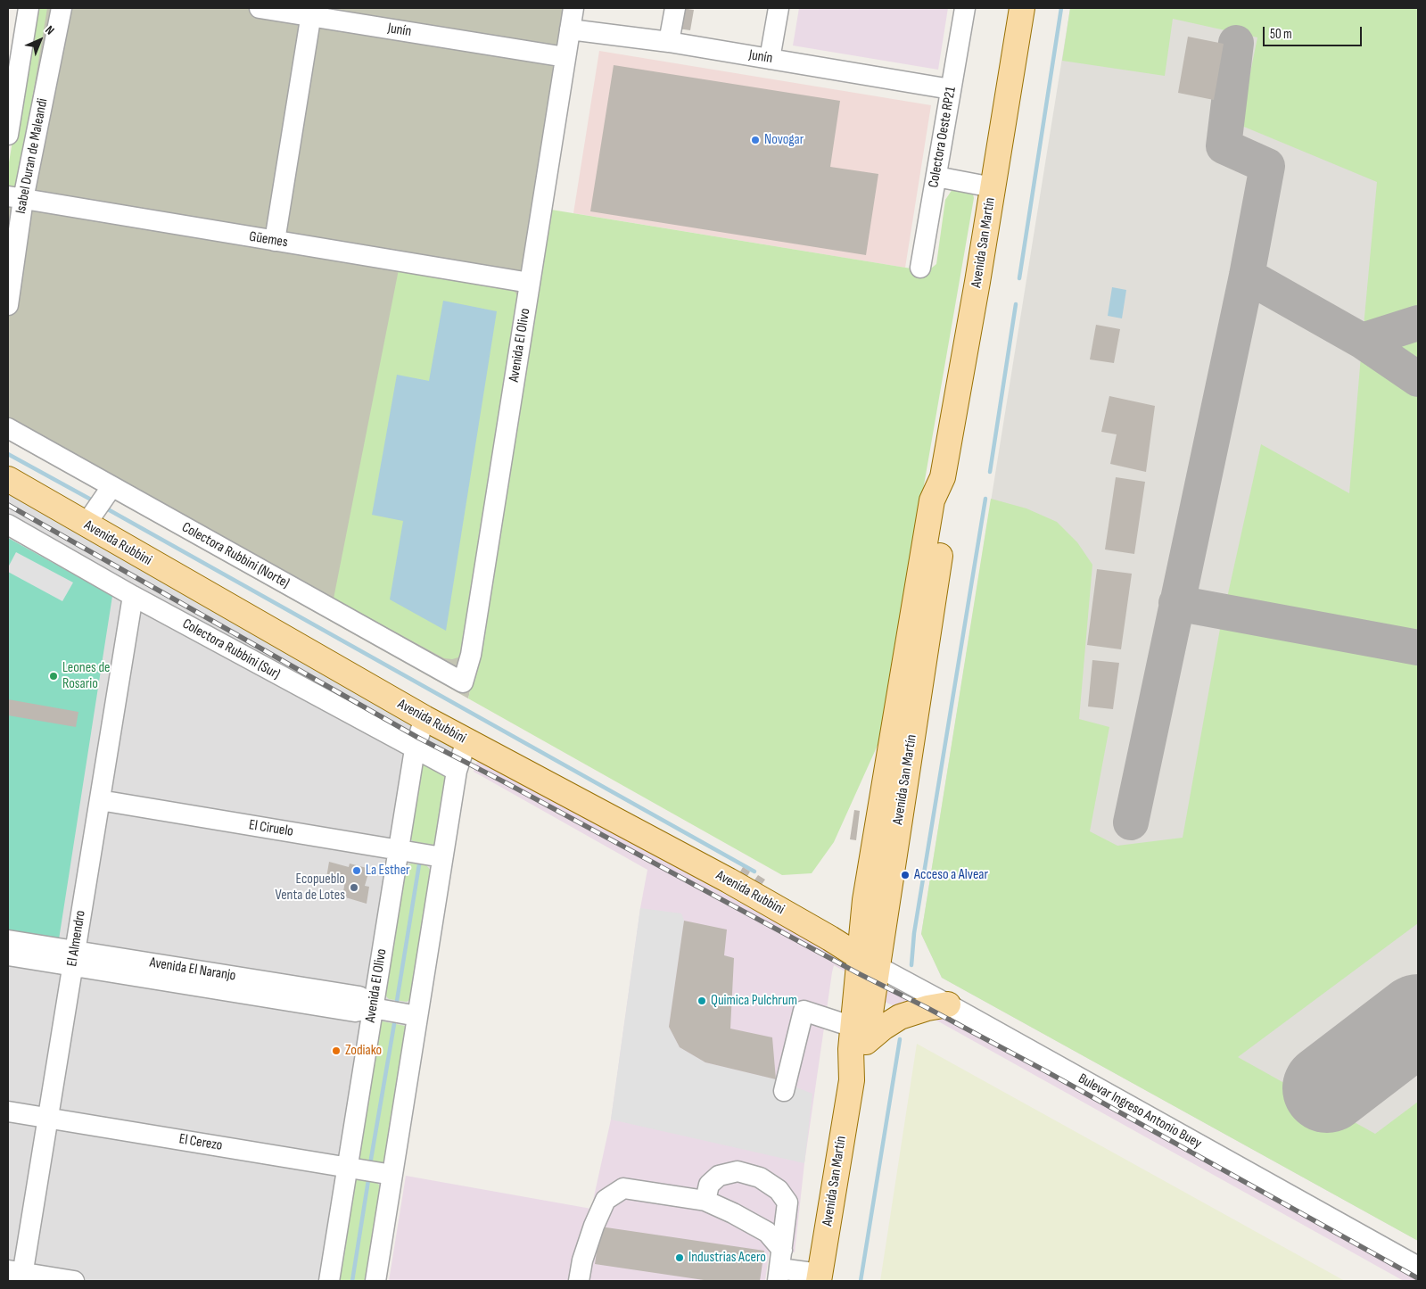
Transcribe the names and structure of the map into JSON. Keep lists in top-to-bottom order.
{
  "streets": {
    "main road": ["Avenida San Martín", "Avenida Rubbini"],
    "street": [
      "Junín",
      "Colectora Oeste RP21",
      "Isabel Duran de Maleandi",
      "Güemes",
      "Avenida El Olivo",
      "Colectora Rubbini (Norte)",
      "Colectora Rubbini (Sur)",
      "El Ciruelo",
      "El Almendro",
      "Avenida El Naranjo",
      "Bulevar Ingreso Antonio Buey",
      "El Cerezo"
    ]
  },
  "crossings": [
    ["Junín", "Colectora Oeste RP21"],
    ["Junín", "Avenida El Olivo"],
    ["Isabel Duran de Maleandi", "Güemes"],
    ["Güemes", "Avenida El Olivo"],
    ["Avenida San Martín", "Avenida Rubbini"],
    ["Avenida San Martín", "Bulevar Ingreso Antonio Buey"],
    ["Avenida El Olivo", "Avenida Rubbini"],
    ["Avenida El Olivo", "Colectora Rubbini (Norte)"],
    ["Avenida El Olivo", "Colectora Rubbini (Sur)"],
    ["Avenida El Olivo", "El Ciruelo"],
    ["Avenida El Olivo", "Avenida El Naranjo"],
    ["Avenida El Olivo", "El Cerezo"],
    ["Avenida Rubbini", "Bulevar Ingreso Antonio Buey"],
    ["Colectora Rubbini (Sur)", "El Almendro"],
    ["El Ciruelo", "El Almendro"],
    ["El Almendro", "Avenida El Naranjo"],
    ["El Almendro", "El Cerezo"]
  ],
  "places": [
    "Novogar",
    "Leones de Rosario",
    "La Esther",
    "Acceso a Alvear",
    "Ecopueblo Venta de Lotes",
    "Quimica Pulchrum",
    "Zodiako",
    "Industrias Acero"
  ],
  "scale_bar": "50 m",
  "north": "top right"
}
